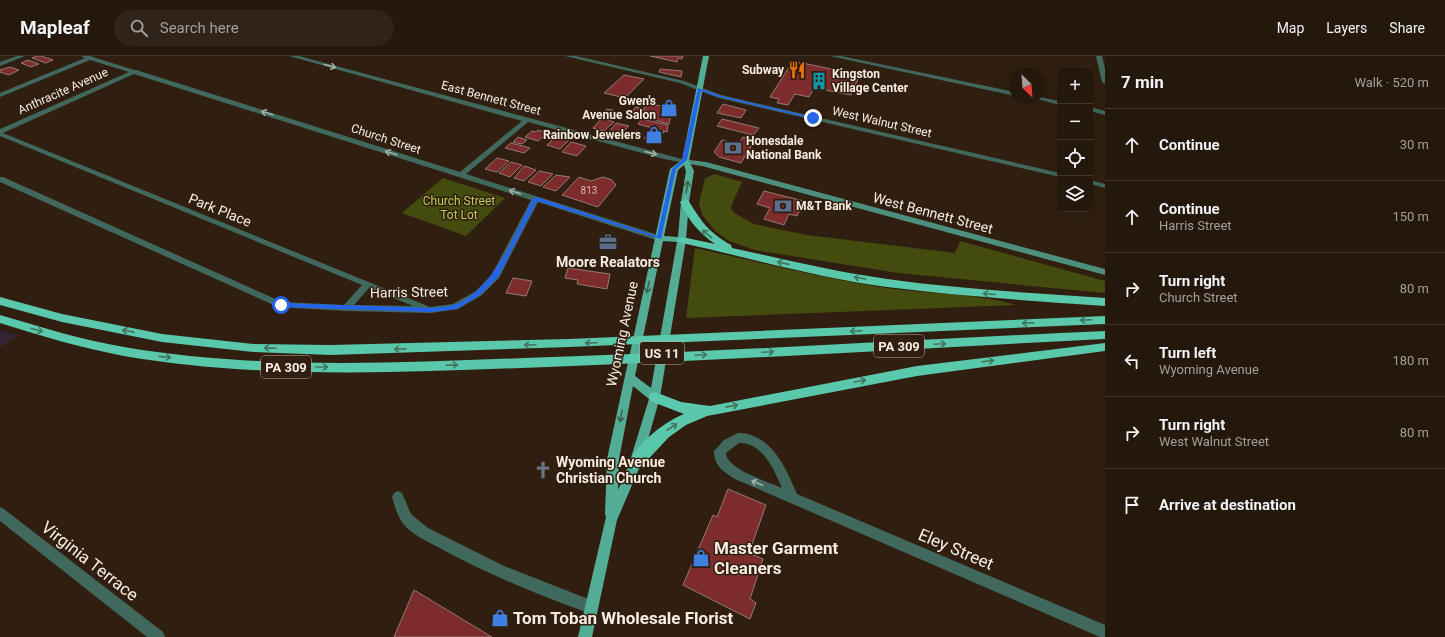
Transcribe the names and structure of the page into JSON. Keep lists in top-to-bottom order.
{
  "streets": {
    "highway": ["PA 309"],
    "main road": ["Church Street", "Wyoming Avenue", "US 11"],
    "street": [
      "Anthracite Avenue",
      "East Bennett Street",
      "West Walnut Street",
      "Park Place",
      "West Bennett Street",
      "Harris Street",
      "Eley Street",
      "Virginia Terrace"
    ]
  },
  "crossings": [
    ["Anthracite Avenue", "Church Street"],
    ["Anthracite Avenue", "Park Place"],
    ["East Bennett Street", "West Bennett Street"],
    ["East Bennett Street", "Wyoming Avenue"],
    ["West Walnut Street", "Wyoming Avenue"],
    ["Church Street", "Harris Street"],
    ["Church Street", "Wyoming Avenue"],
    ["Park Place", "Harris Street"],
    ["West Bennett Street", "Wyoming Avenue"]
  ],
  "one_way": ["East Bennett Street", "Church Street"],
  "parks": ["Church Street Tot Lot"],
  "places": {
    "restaurant": ["Subway"],
    "building": ["Kingston Village Center"],
    "shop": [
      "Gwen's Avenue Salon",
      "Rainbow Jewelers",
      "Master Garment Cleaners",
      "Tom Toban Wholesale Florist"
    ],
    "bank": ["Honesdale National Bank", "M&T Bank"],
    "office": ["Moore Realators"],
    "church": ["Wyoming Avenue Christian Church"]
  },
  "house_numbers": ["813"],
  "north": "bottom right",
  "page": {
    "header": "Mapleaf",
    "search": "Search here",
    "nav": ["Map", "Layers", "Share"],
    "heading": ["7 min", "Walk · 520 m"],
    "map_buttons": ["+", "−"],
    "list": [
      ["Continue", "30 m"],
      ["Continue", "Harris Street", "150 m"],
      ["Turn right", "Church Street", "80 m"],
      ["Turn left", "Wyoming Avenue", "180 m"],
      ["Turn right", "West Walnut Street", "80 m"],
      "Arrive at destination"
    ]
  }
}
